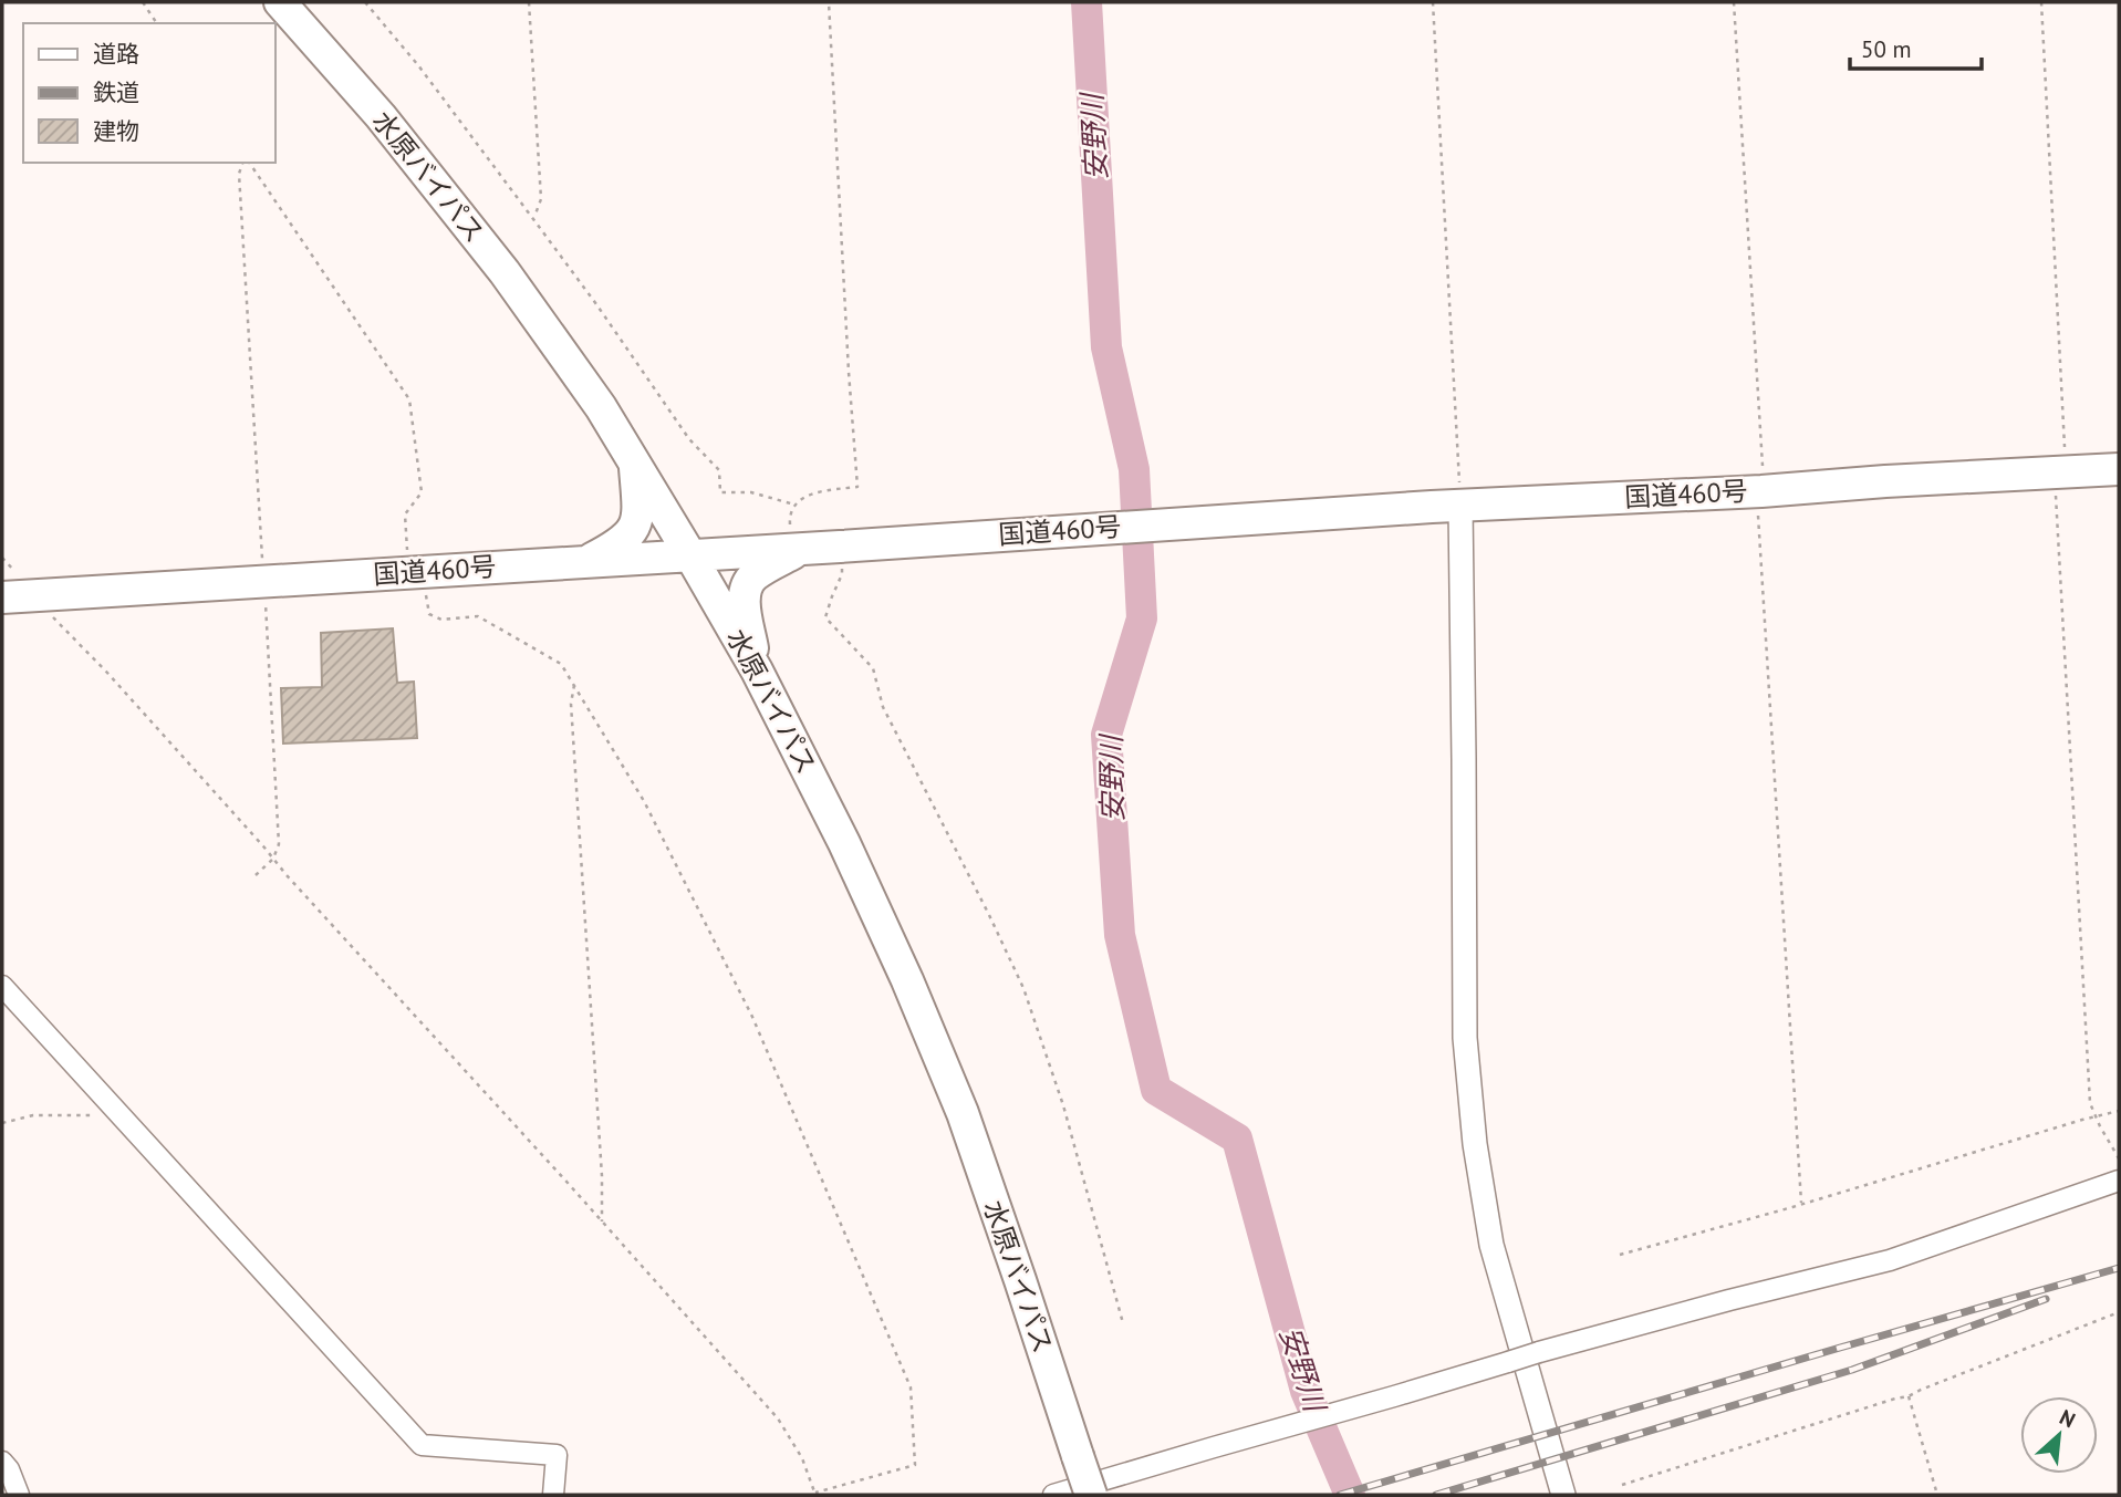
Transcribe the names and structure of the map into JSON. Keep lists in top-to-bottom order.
{
  "streets": {
    "highway": ["水原バイパス", "国道460号"]
  },
  "crossings": [
    ["水原バイパス", "国道460号"]
  ],
  "water": ["安野川"],
  "legend": ["道路", "鉄道", "建物"],
  "scale_bar": "50 m",
  "north": "top right"
}
